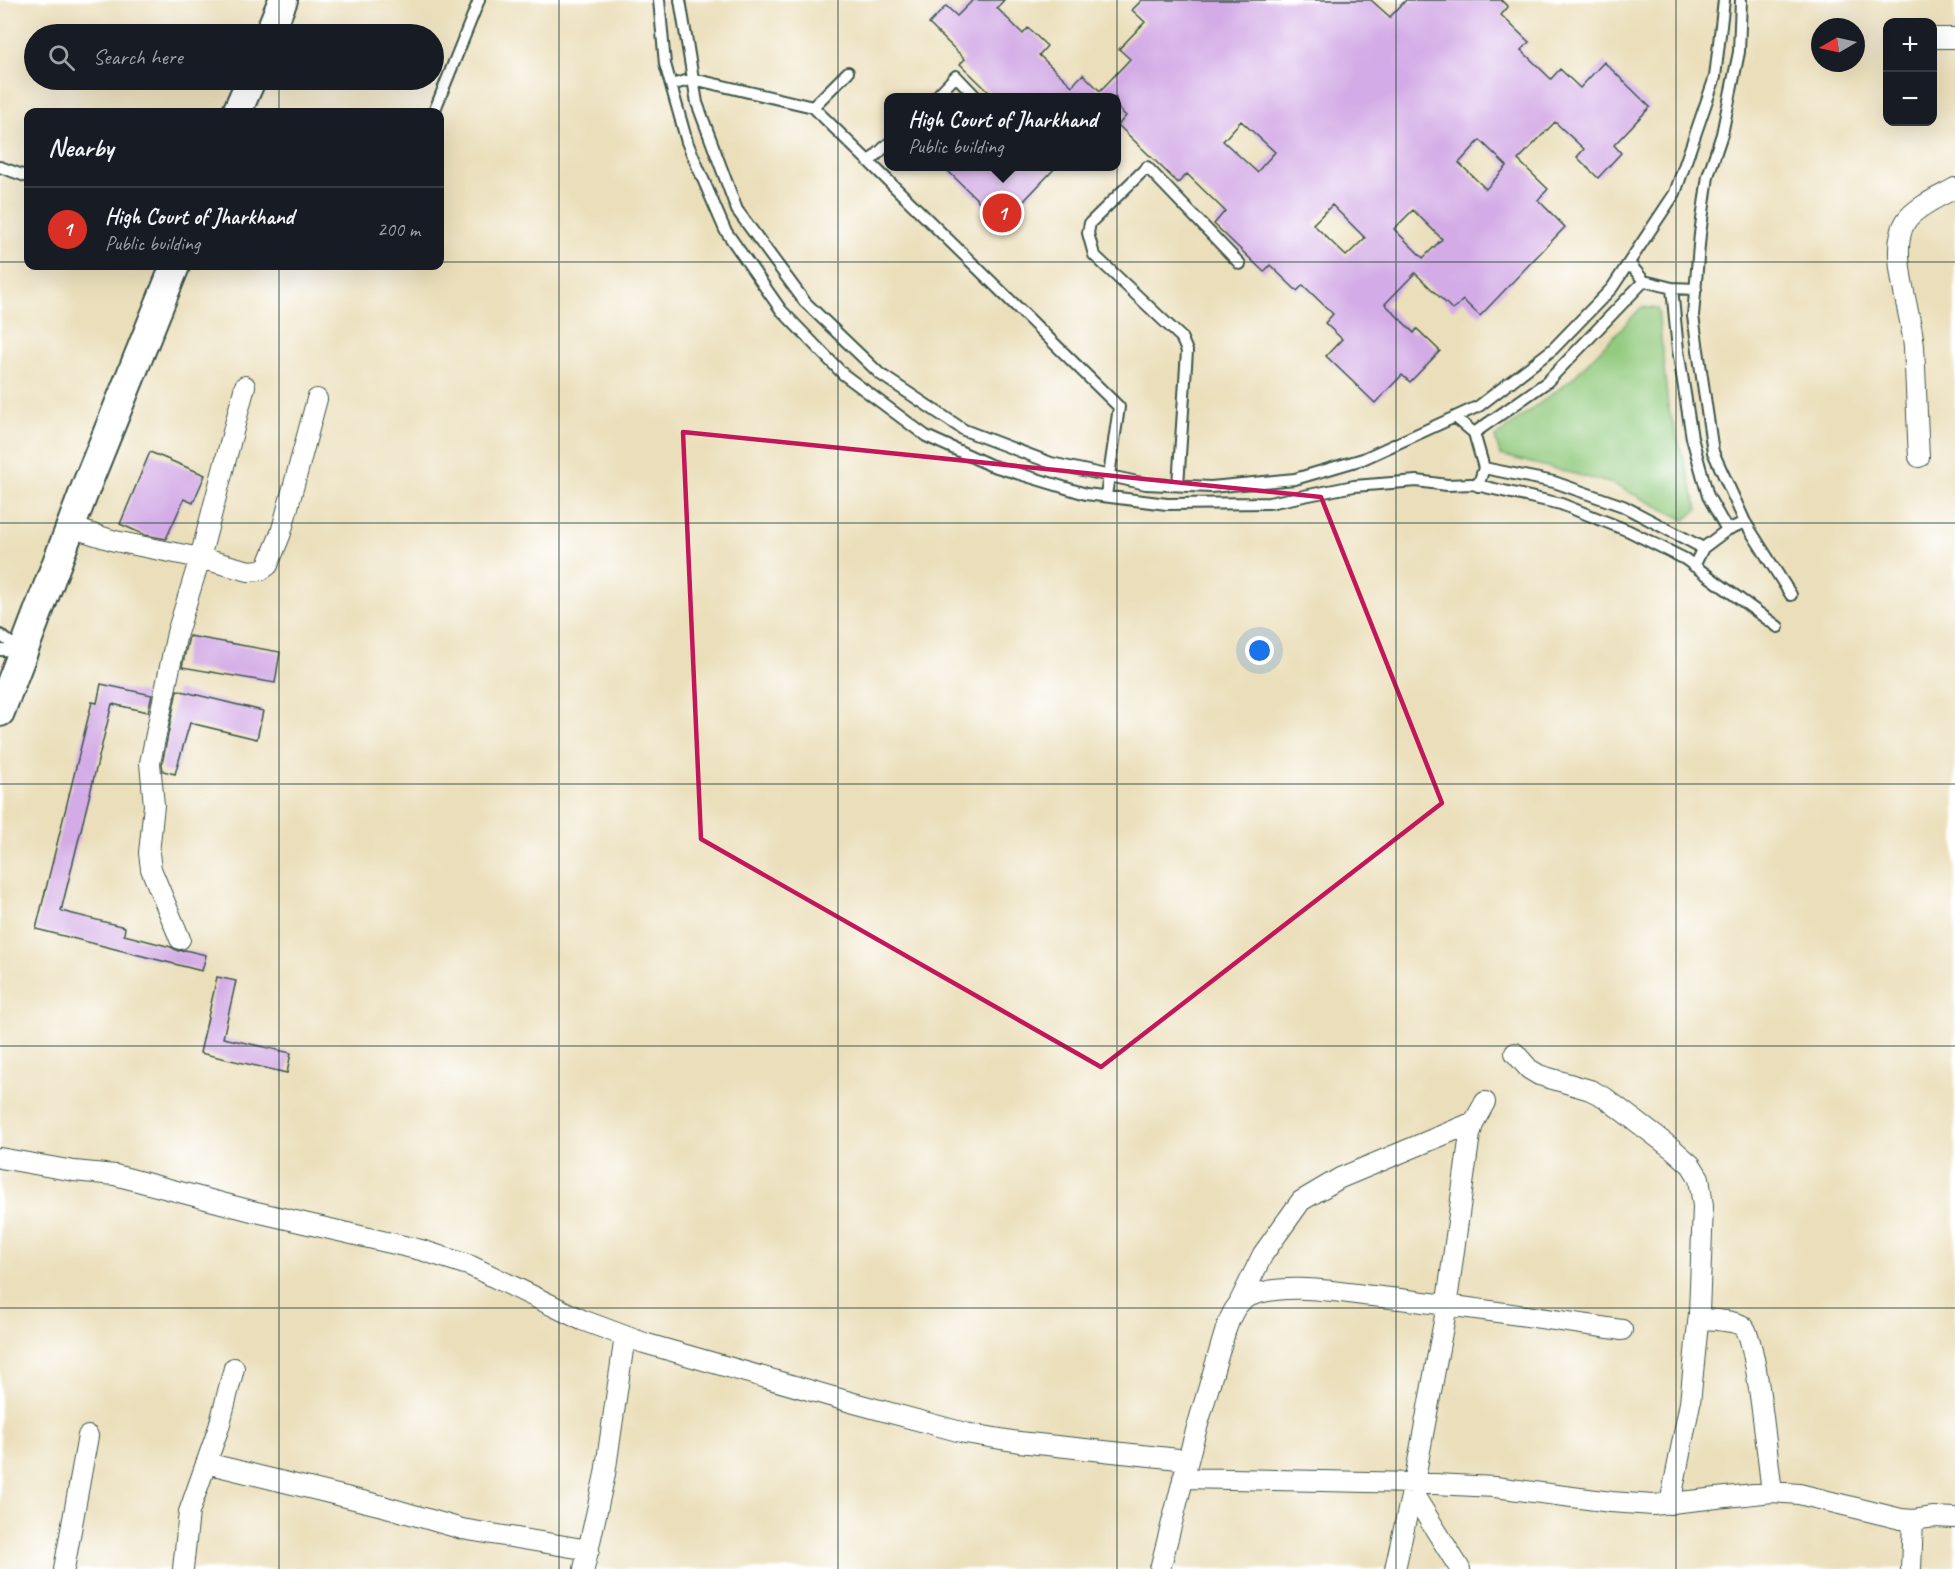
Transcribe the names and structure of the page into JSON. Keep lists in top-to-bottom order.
{
  "north": "left",
  "page": {
    "map_buttons": ["+", "−"],
    "search": "Search here",
    "popup": ["High Court of Jharkhand", "Public building"],
    "heading": "Nearby",
    "list": [
      {
        "mark": "1",
        "name": "High Court of Jharkhand",
        "note": "Public building",
        "value": "200 m"
      }
    ],
    "pins": "1"
  }
}
